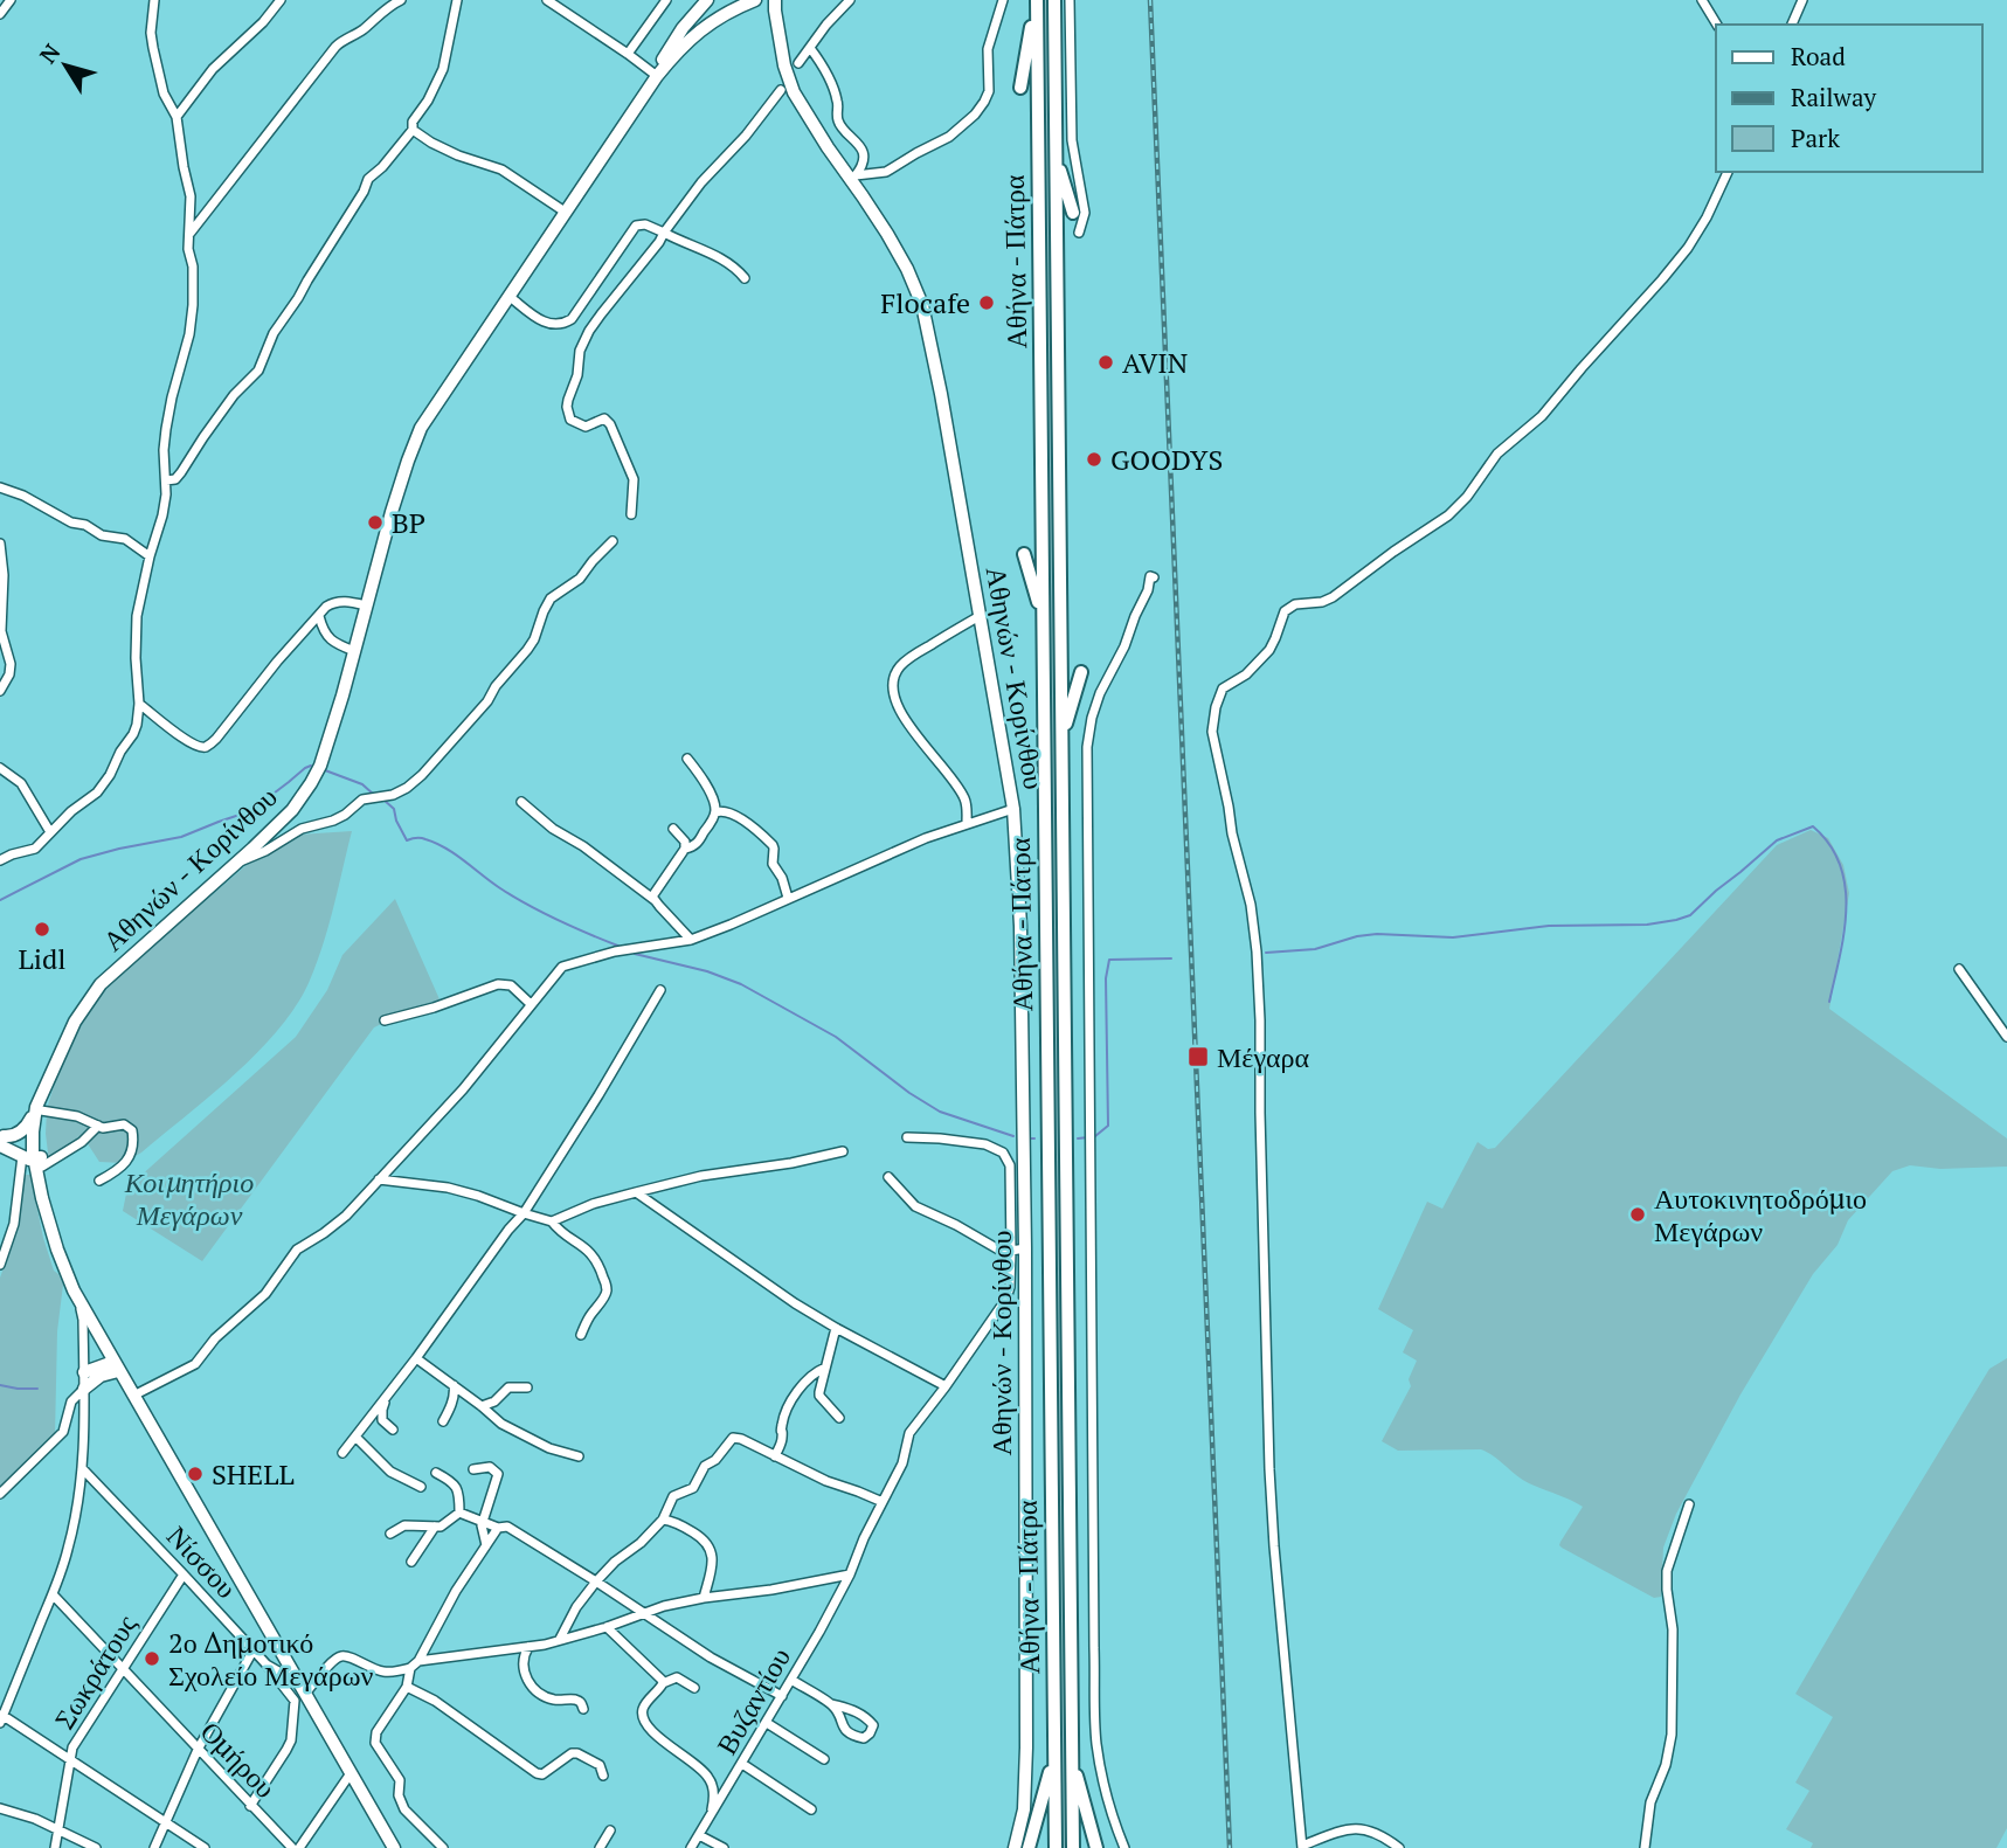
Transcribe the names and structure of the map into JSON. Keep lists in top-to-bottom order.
{
  "streets": {
    "highway": ["Αθήνα - Πάτρα"],
    "main road": ["Αθηνών - Κορίνθου"],
    "street": [
      "Νίσσου",
      "Σωκράτους",
      "Βυζαντίου",
      "Ομήρου"
    ]
  },
  "crossings": [
    ["Αθηνών - Κορίνθου", "Νίσσου"],
    ["Νίσσου", "Σωκράτους"],
    ["Σωκράτους", "Ομήρου"]
  ],
  "parks": ["Κοιμητήριο Μεγάρων"],
  "places": {
    "other": [
      "Flocafe",
      "AVIN",
      "GOODYS",
      "BP",
      "Lidl",
      "Αυτοκινητοδρόμιο Μεγάρων",
      "SHELL",
      "2ο Δημοτικό Σχολείο Μεγάρων"
    ],
    "transit": ["Μέγαρα"]
  },
  "legend": ["Road", "Railway", "Park"],
  "north": "top left"
}
